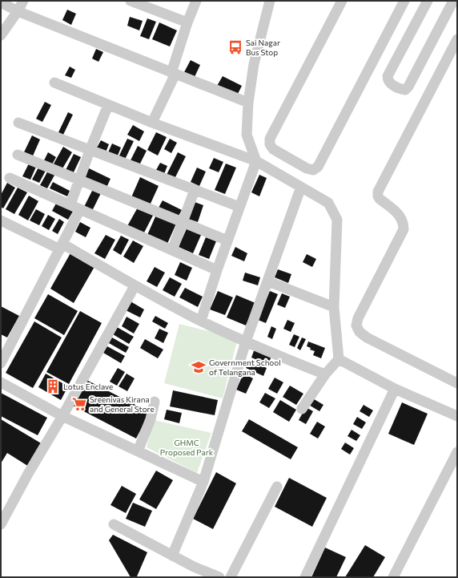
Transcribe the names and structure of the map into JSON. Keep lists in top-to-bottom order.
{
  "parks": ["GHMC Proposed Park"],
  "places": {
    "bus stop": ["Sai Nagar Bus Stop"],
    "school or university": ["Government School of Telangana"],
    "building": ["Lotus Enclave"],
    "supermarket": ["Sreenivas Kirana and General Store"]
  }
}
